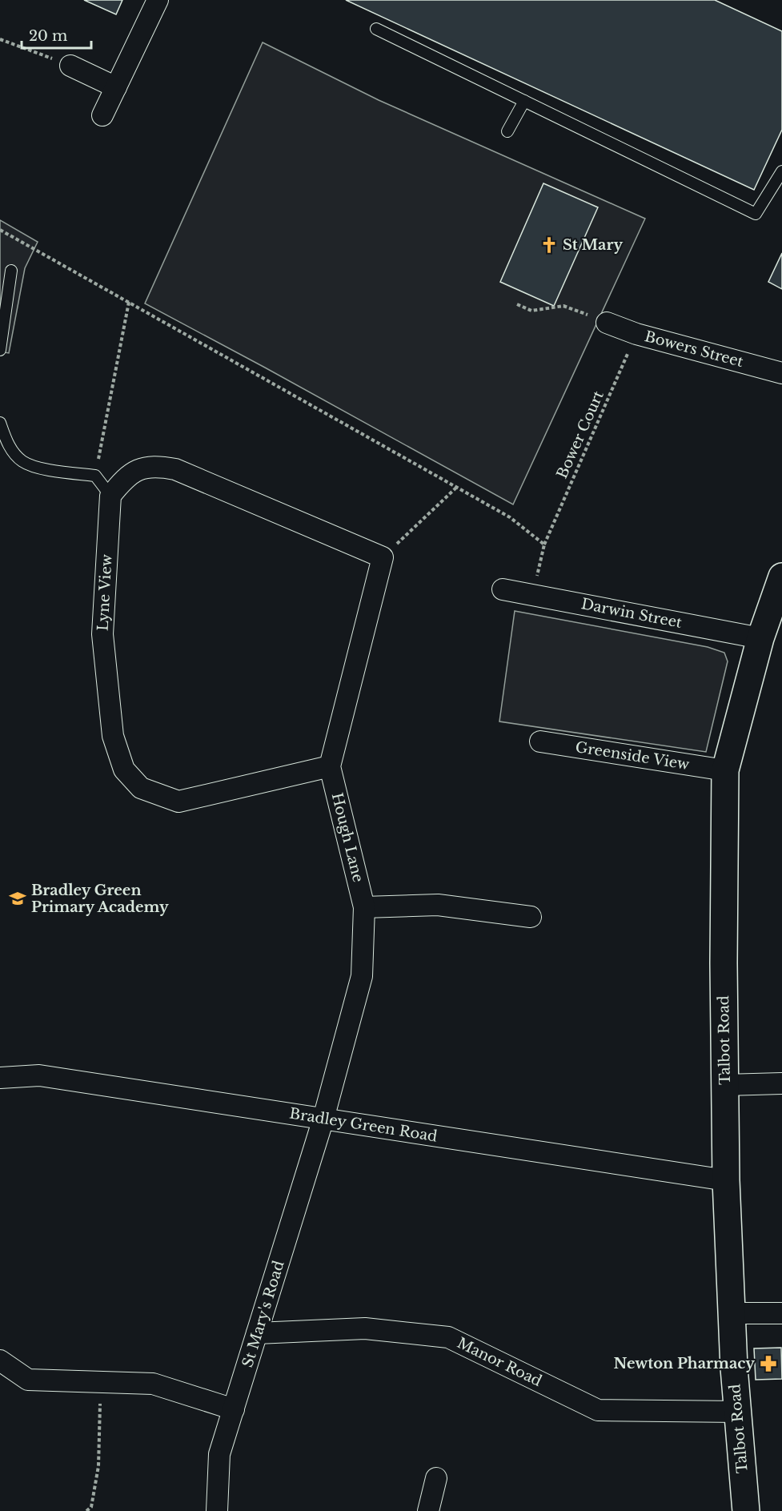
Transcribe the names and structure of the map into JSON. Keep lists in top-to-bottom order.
{
  "streets": {
    "street": [
      "Bowers Street",
      "Lyne View",
      "Darwin Street",
      "Greenside View",
      "Hough Lane",
      "Talbot Road",
      "Bradley Green Road",
      "St Mary's Road",
      "Manor Road"
    ],
    "path": ["Bower Court"]
  },
  "crossings": [
    ["Bowers Street", "Bower Court"],
    ["Bower Court", "Darwin Street"],
    ["Lyne View", "Hough Lane"],
    ["Darwin Street", "Talbot Road"],
    ["Greenside View", "Talbot Road"],
    ["Hough Lane", "Bradley Green Road"],
    ["Hough Lane", "St Mary's Road"],
    ["Talbot Road", "Bradley Green Road"],
    ["Talbot Road", "Manor Road"],
    ["Bradley Green Road", "St Mary's Road"],
    ["St Mary's Road", "Manor Road"]
  ],
  "places": {
    "church": ["St Mary"],
    "school or university": ["Bradley Green Primary Academy"],
    "pharmacy": ["Newton Pharmacy"]
  },
  "scale_bar": "20 m"
}
